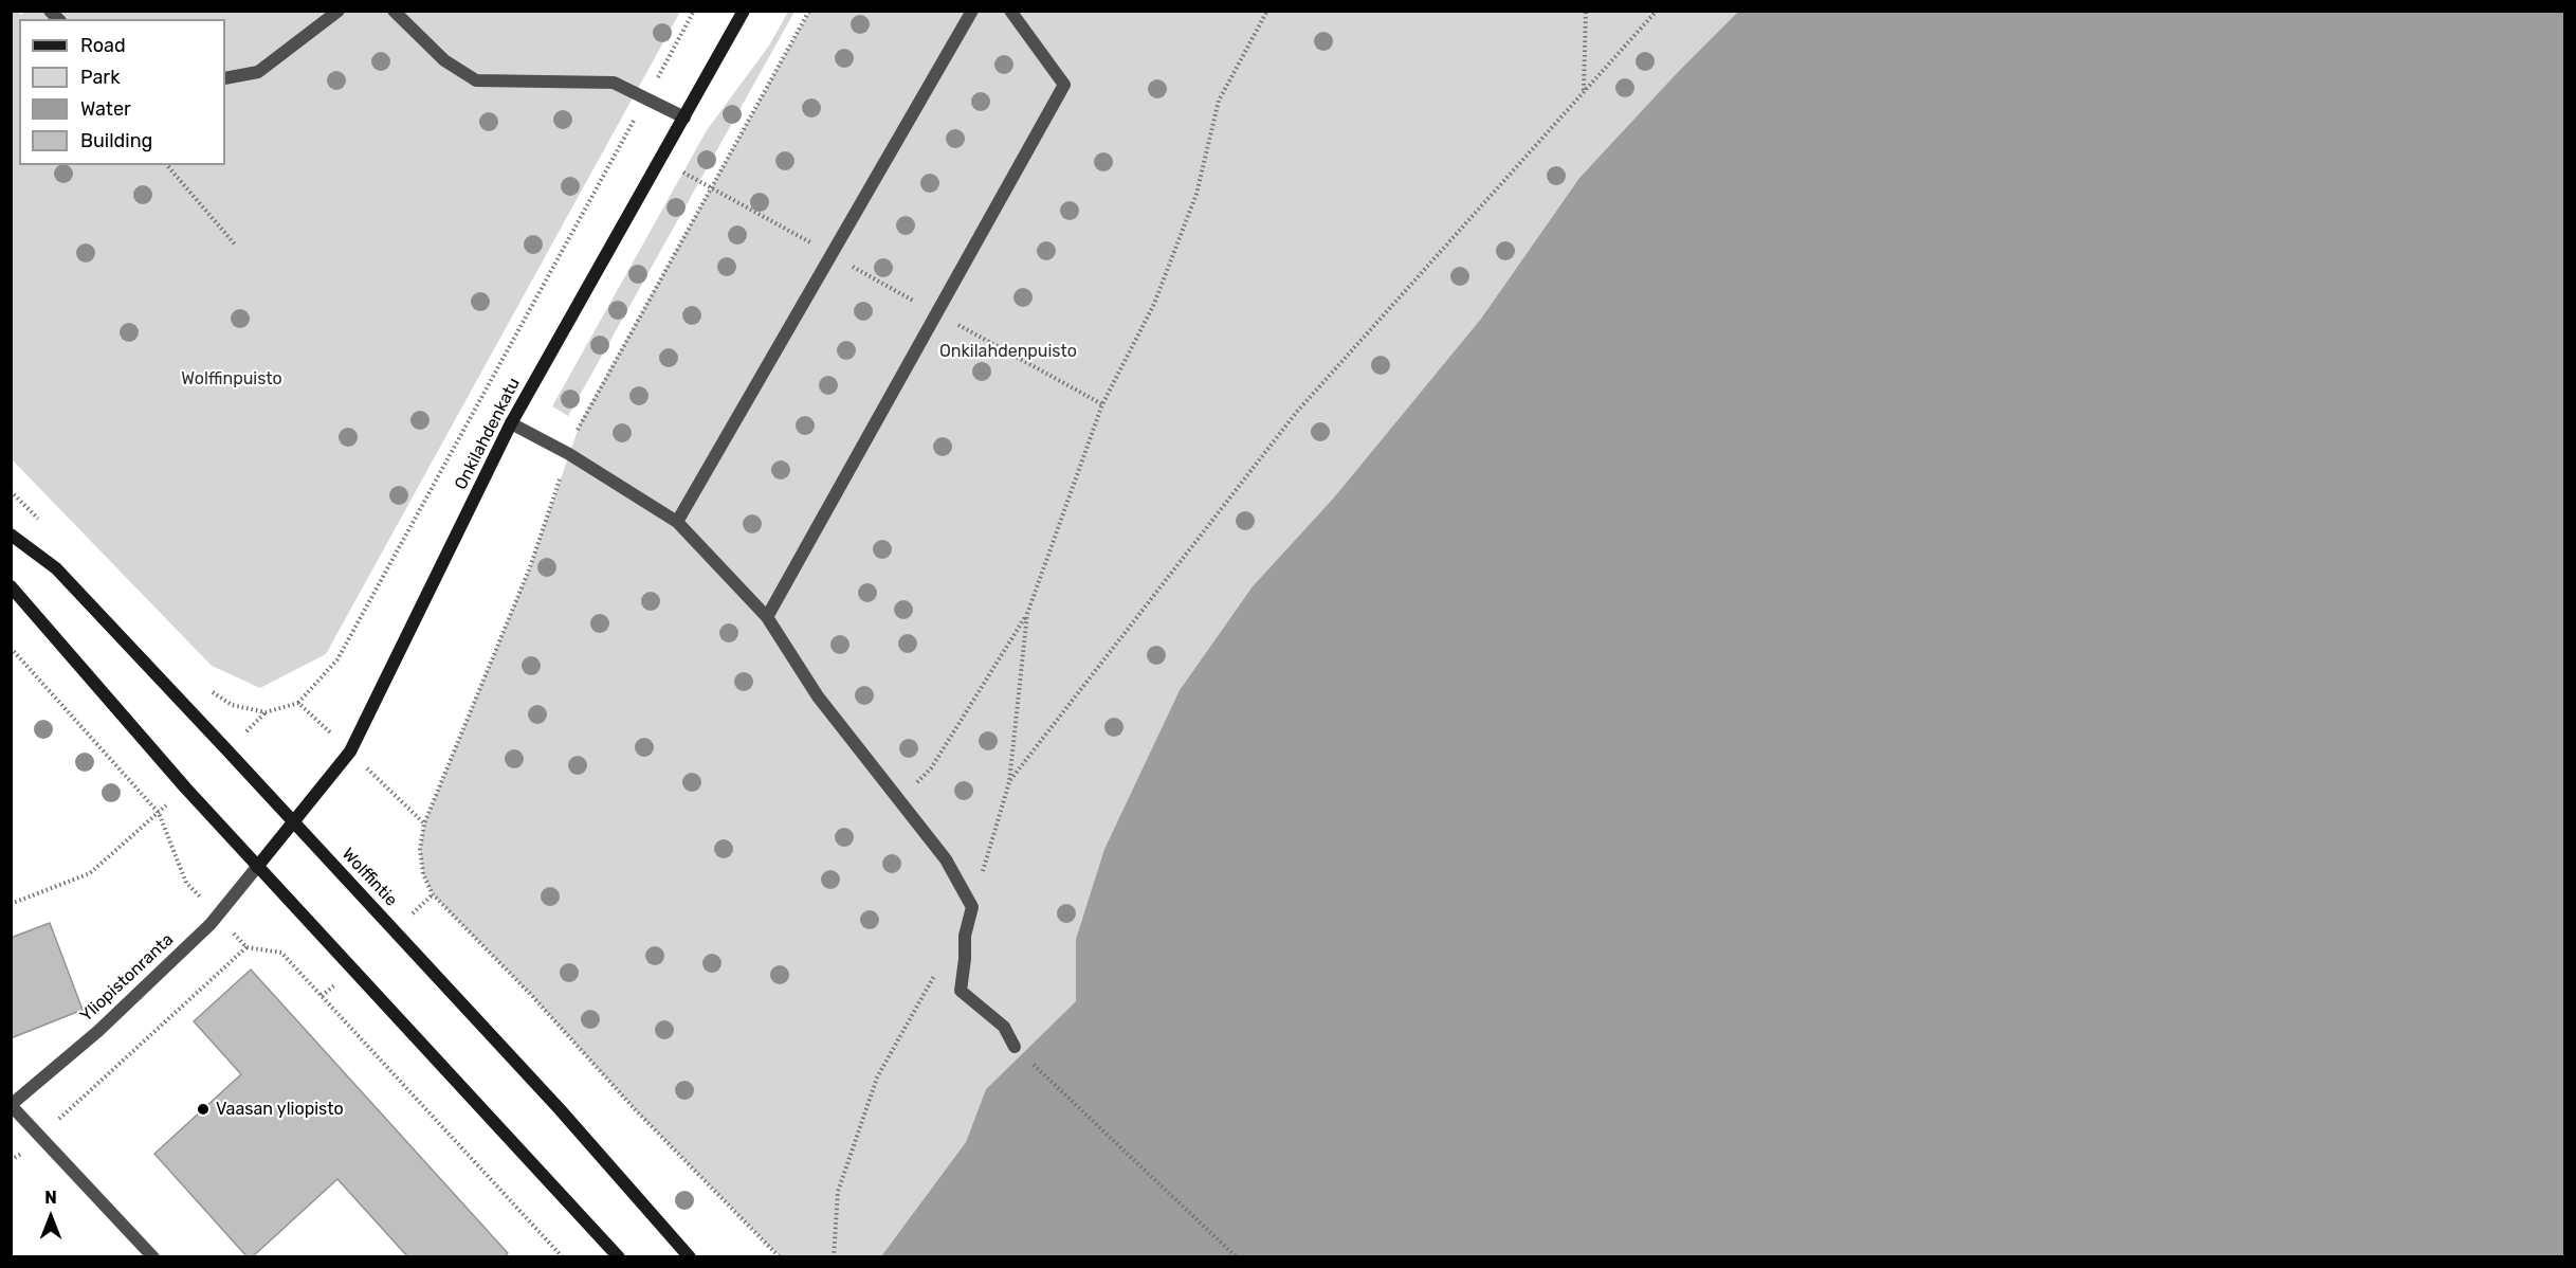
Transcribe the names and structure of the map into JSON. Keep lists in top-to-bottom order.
{
  "streets": {
    "main road": ["Onkilahdenkatu", "Wolffintie"],
    "street": ["Yliopistonranta"]
  },
  "crossings": [
    ["Onkilahdenkatu", "Wolffintie"],
    ["Onkilahdenkatu", "Yliopistonranta"]
  ],
  "parks": ["Onkilahdenpuisto", "Wolffinpuisto"],
  "places": ["Vaasan yliopisto"],
  "legend": [
    "Road",
    "Park",
    "Water",
    "Building"
  ],
  "north": "top"
}
